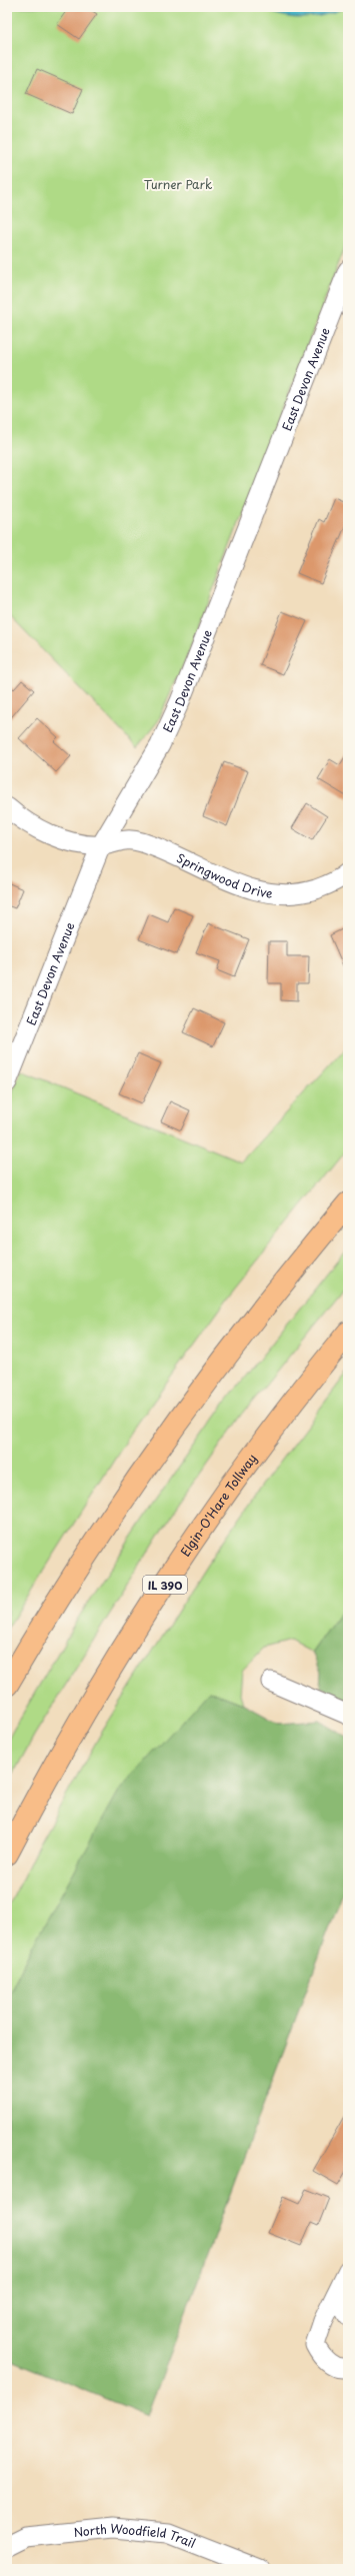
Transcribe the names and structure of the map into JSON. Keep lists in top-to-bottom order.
{
  "streets": {
    "highway": ["Elgin-O'Hare Tollway", "IL 390"],
    "street": ["East Devon Avenue", "Springwood Drive", "North Woodfield Trail"]
  },
  "crossings": [
    ["East Devon Avenue", "Springwood Drive"]
  ],
  "parks": ["Turner Park"]
}
